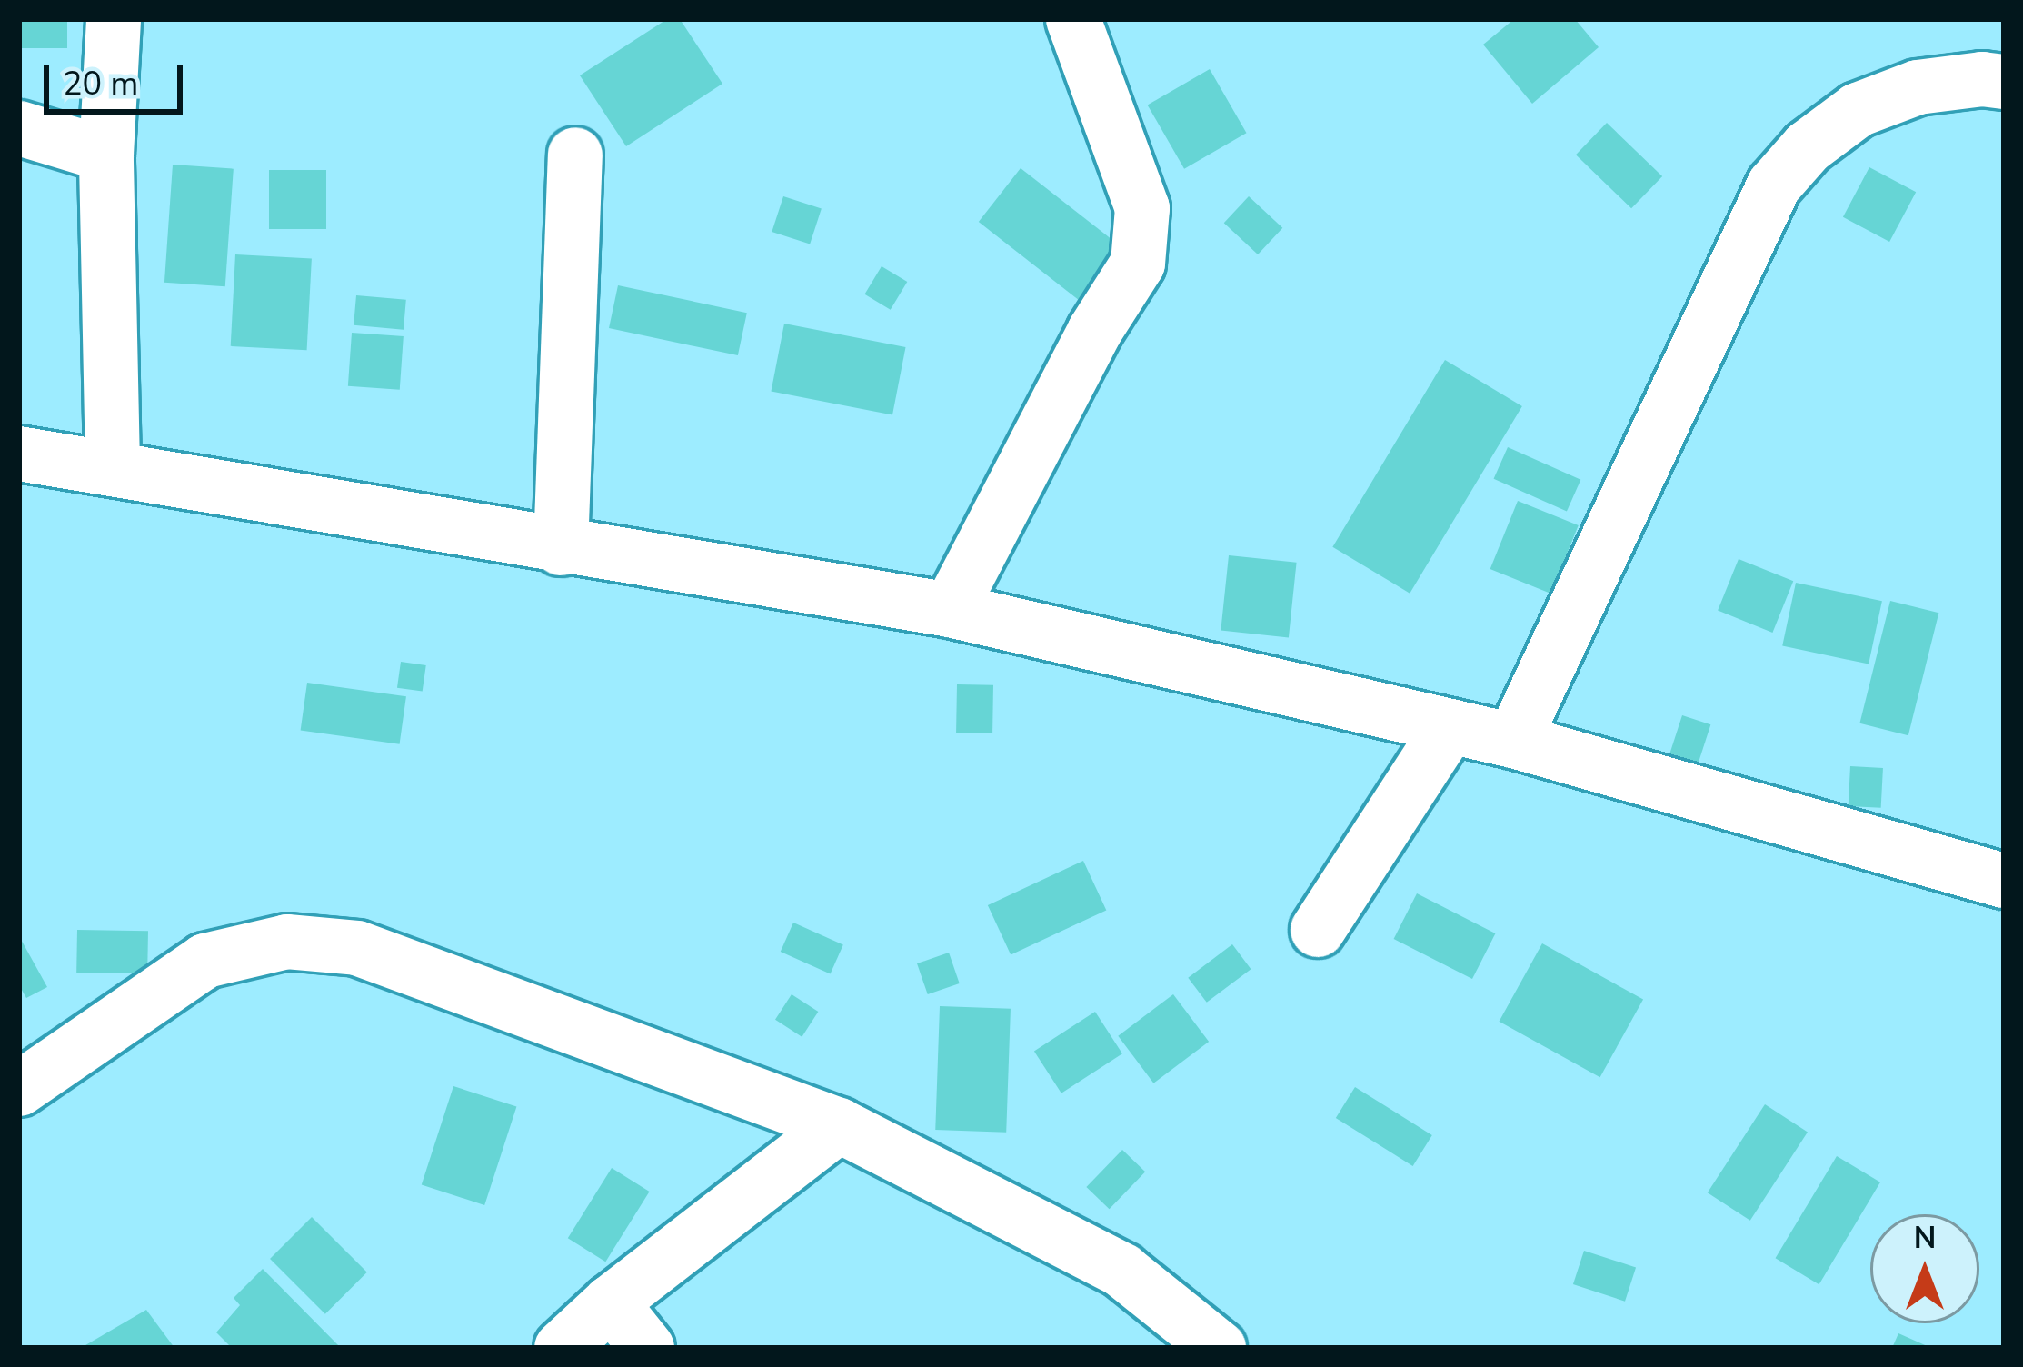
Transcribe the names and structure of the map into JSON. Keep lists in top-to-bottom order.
{
  "scale_bar": "20 m",
  "north": "top"
}
